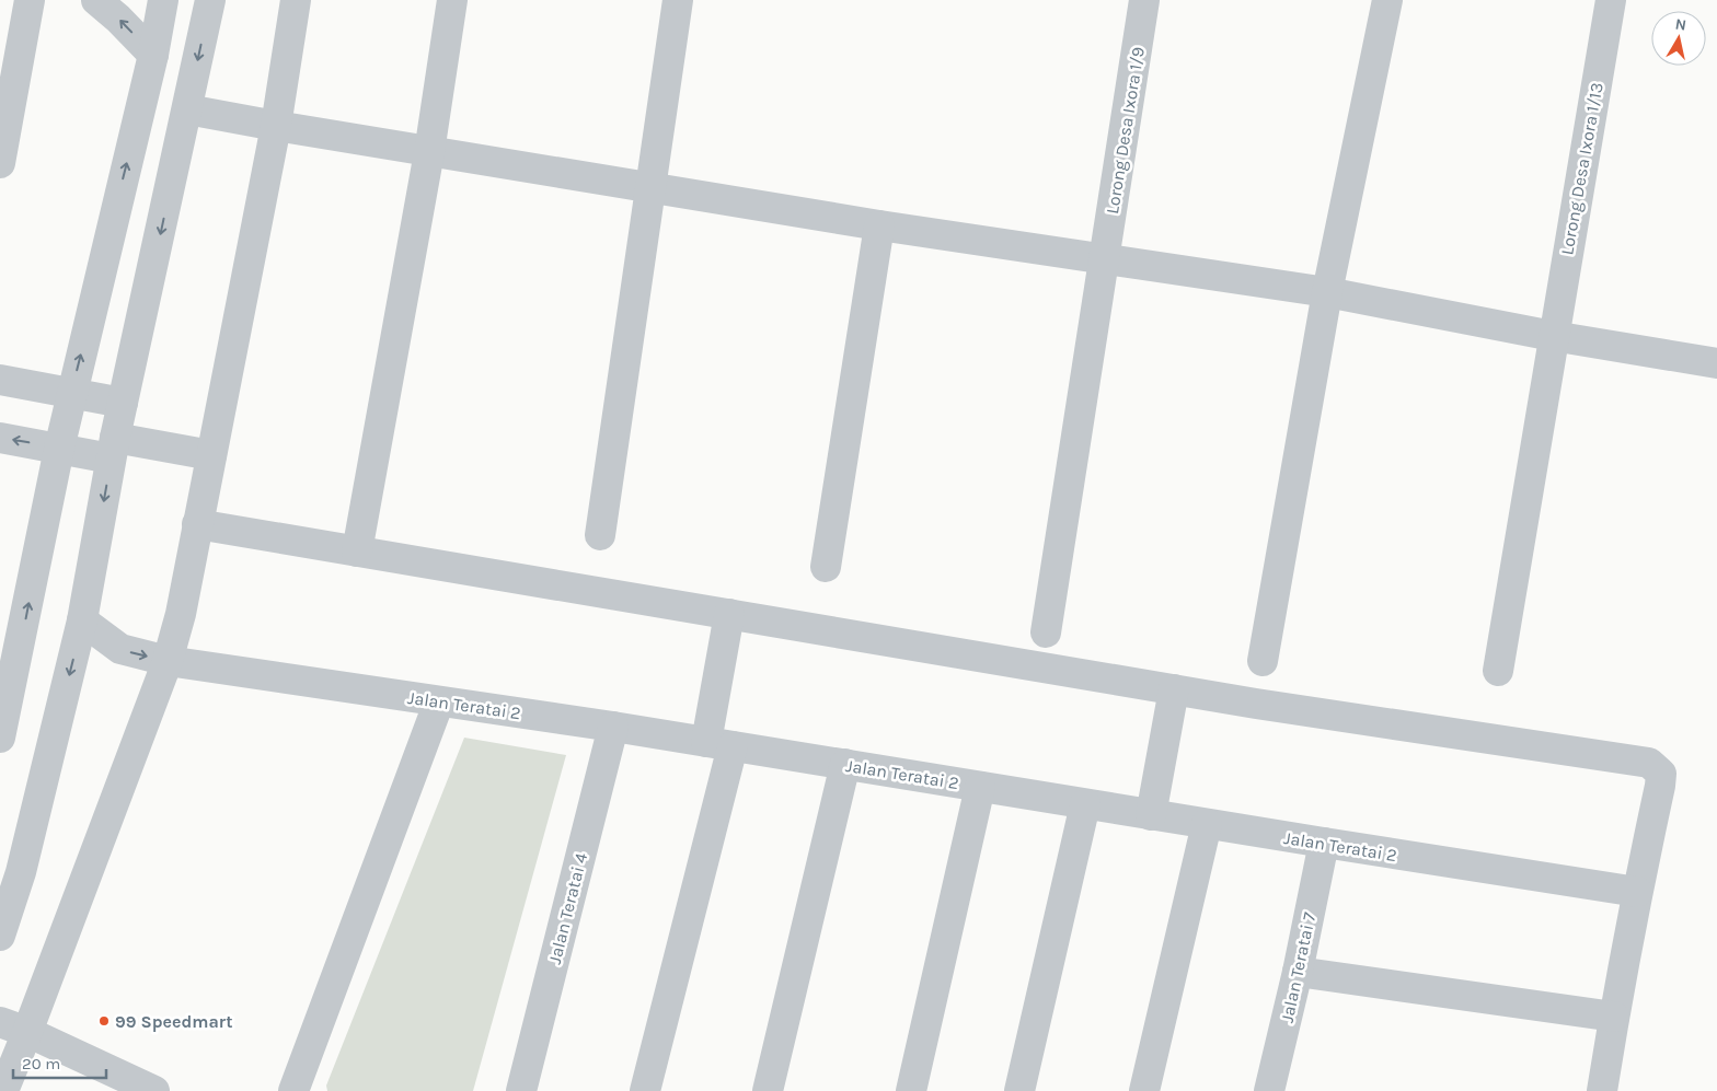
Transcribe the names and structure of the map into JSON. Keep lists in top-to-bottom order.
{
  "streets": {
    "street": [
      "Lorong Desa Ixora 1/9",
      "Lorong Desa Ixora 1/13",
      "Jalan Teratai 2",
      "Jalan Teratai 4",
      "Jalan Teratai 7"
    ]
  },
  "crossings": [
    ["Jalan Teratai 2", "Jalan Teratai 4"],
    ["Jalan Teratai 2", "Jalan Teratai 7"]
  ],
  "places": ["99 Speedmart"],
  "scale_bar": "20 m",
  "north": "top"
}
